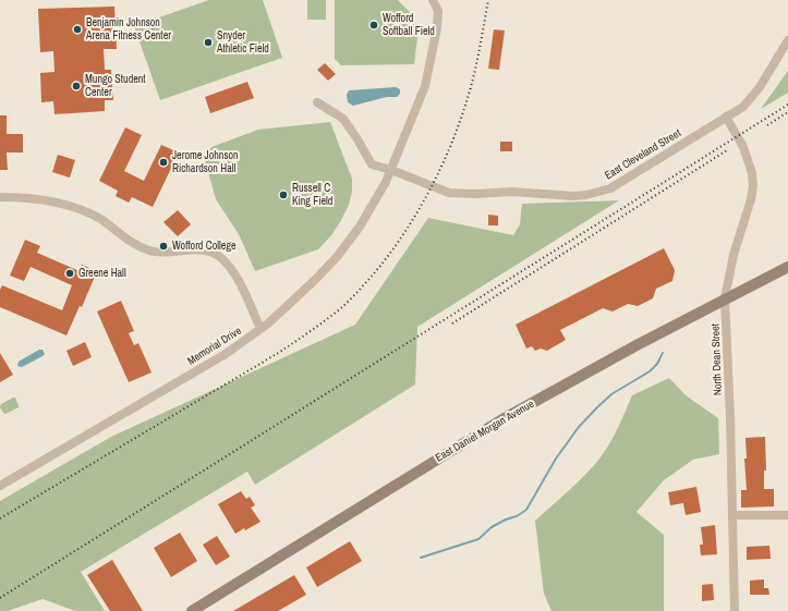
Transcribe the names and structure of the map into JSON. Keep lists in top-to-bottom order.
{
  "streets": {
    "main road": ["East Daniel Morgan Avenue"],
    "street": ["East Cleveland Street", "Memorial Drive", "North Dean Street"]
  },
  "crossings": [
    ["East Cleveland Street", "Memorial Drive"],
    ["East Cleveland Street", "North Dean Street"],
    ["North Dean Street", "East Daniel Morgan Avenue"]
  ],
  "places": [
    "Wofford Softball Field",
    "Benjamin Johnson Arena Fitness Center",
    "Snyder Athletic Field",
    "Mungo Student Center",
    "Jerome Johnson Richardson Hall",
    "Russell C King Field",
    "Wofford College",
    "Greene Hall"
  ]
}
